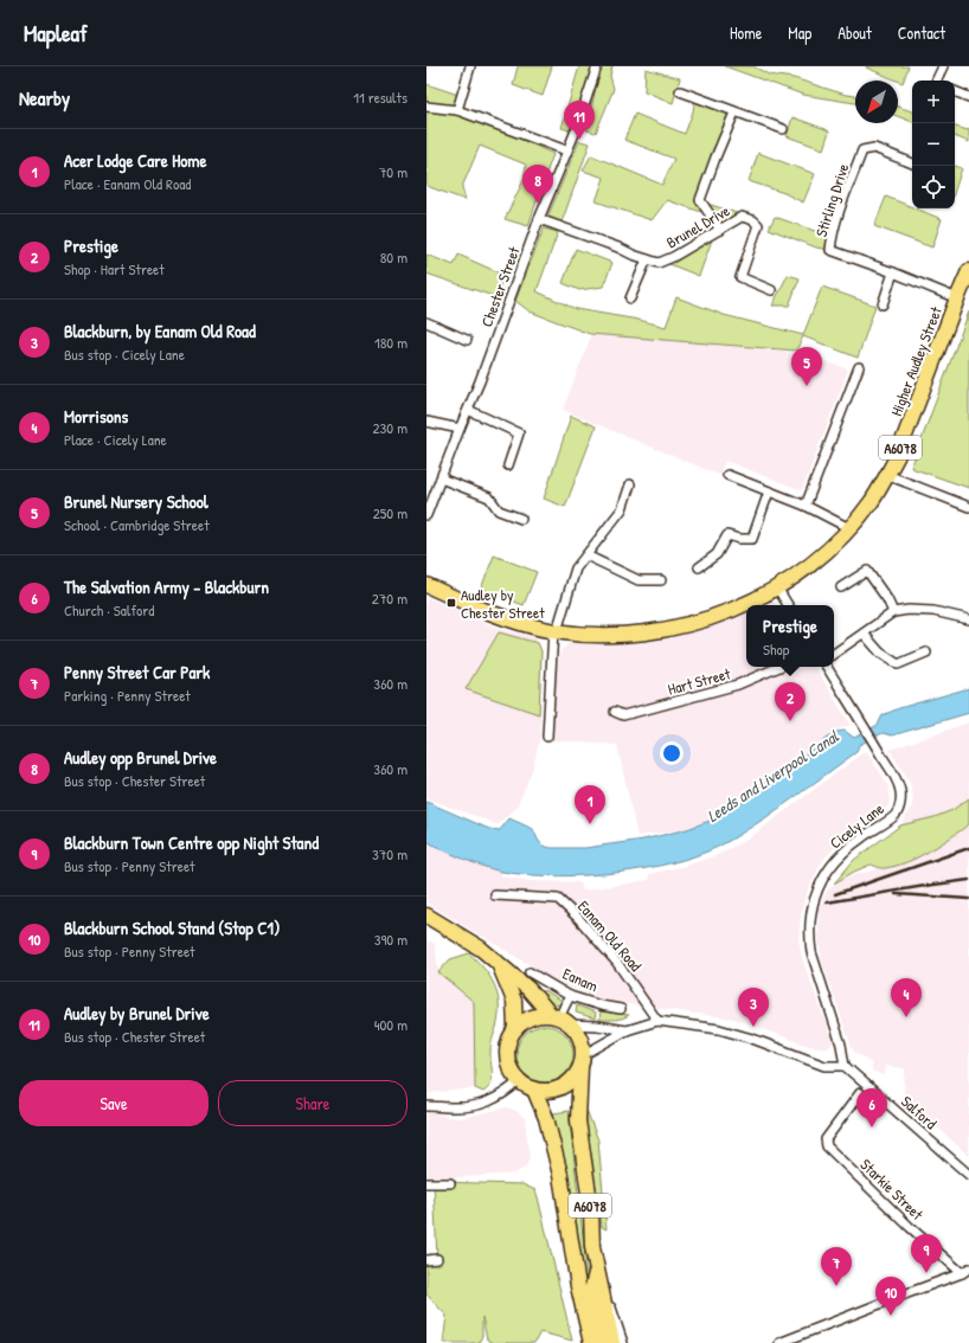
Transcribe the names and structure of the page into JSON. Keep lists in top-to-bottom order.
{
  "streets": {
    "highway": ["Higher Audley Street", "A6078"],
    "street": [
      "Stirling Drive",
      "Brunel Drive",
      "Chester Street",
      "Hart Street",
      "Cicely Lane",
      "Eanam Old Road",
      "Eanam",
      "Salford",
      "Starkie Street"
    ]
  },
  "crossings": [
    ["Stirling Drive", "Higher Audley Street"],
    ["Brunel Drive", "Chester Street"],
    ["Cicely Lane", "Salford"]
  ],
  "water": ["Leeds and Liverpool Canal"],
  "places": {
    "transit": ["Audley by Chester Street"]
  },
  "north": "bottom left",
  "page": {
    "header": "Mapleaf",
    "nav": [
      "Home",
      "Map",
      "About",
      "Contact"
    ],
    "heading": ["Nearby", "11 results"],
    "map_buttons": ["+", "−"],
    "pins": [
      "11",
      "8",
      "5",
      "2",
      "1",
      "4",
      "3",
      "6",
      "9",
      "7",
      "10"
    ],
    "list": [
      {
        "mark": "1",
        "name": "Acer Lodge Care Home",
        "note": "Place · Eanam Old Road",
        "value": "70 m"
      },
      {
        "mark": "2",
        "name": "Prestige",
        "note": "Shop · Hart Street",
        "value": "80 m"
      },
      {
        "mark": "3",
        "name": "Blackburn, by Eanam Old Road",
        "note": "Bus stop · Cicely Lane",
        "value": "180 m"
      },
      {
        "mark": "4",
        "name": "Morrisons",
        "note": "Place · Cicely Lane",
        "value": "230 m"
      },
      {
        "mark": "5",
        "name": "Brunel Nursery School",
        "note": "School · Cambridge Street",
        "value": "250 m"
      },
      {
        "mark": "6",
        "name": "The Salvation Army - Blackburn",
        "note": "Church · Salford",
        "value": "270 m"
      },
      {
        "mark": "7",
        "name": "Penny Street Car Park",
        "note": "Parking · Penny Street",
        "value": "360 m"
      },
      {
        "mark": "8",
        "name": "Audley opp Brunel Drive",
        "note": "Bus stop · Chester Street",
        "value": "360 m"
      },
      {
        "mark": "9",
        "name": "Blackburn Town Centre opp Night Stand",
        "note": "Bus stop · Penny Street",
        "value": "370 m"
      },
      {
        "mark": "10",
        "name": "Blackburn School Stand (Stop C1)",
        "note": "Bus stop · Penny Street",
        "value": "390 m"
      },
      {
        "mark": "11",
        "name": "Audley by Brunel Drive",
        "note": "Bus stop · Chester Street",
        "value": "400 m"
      }
    ],
    "popup": ["Prestige", "Shop"],
    "buttons": ["Save", "Share"]
  }
}
